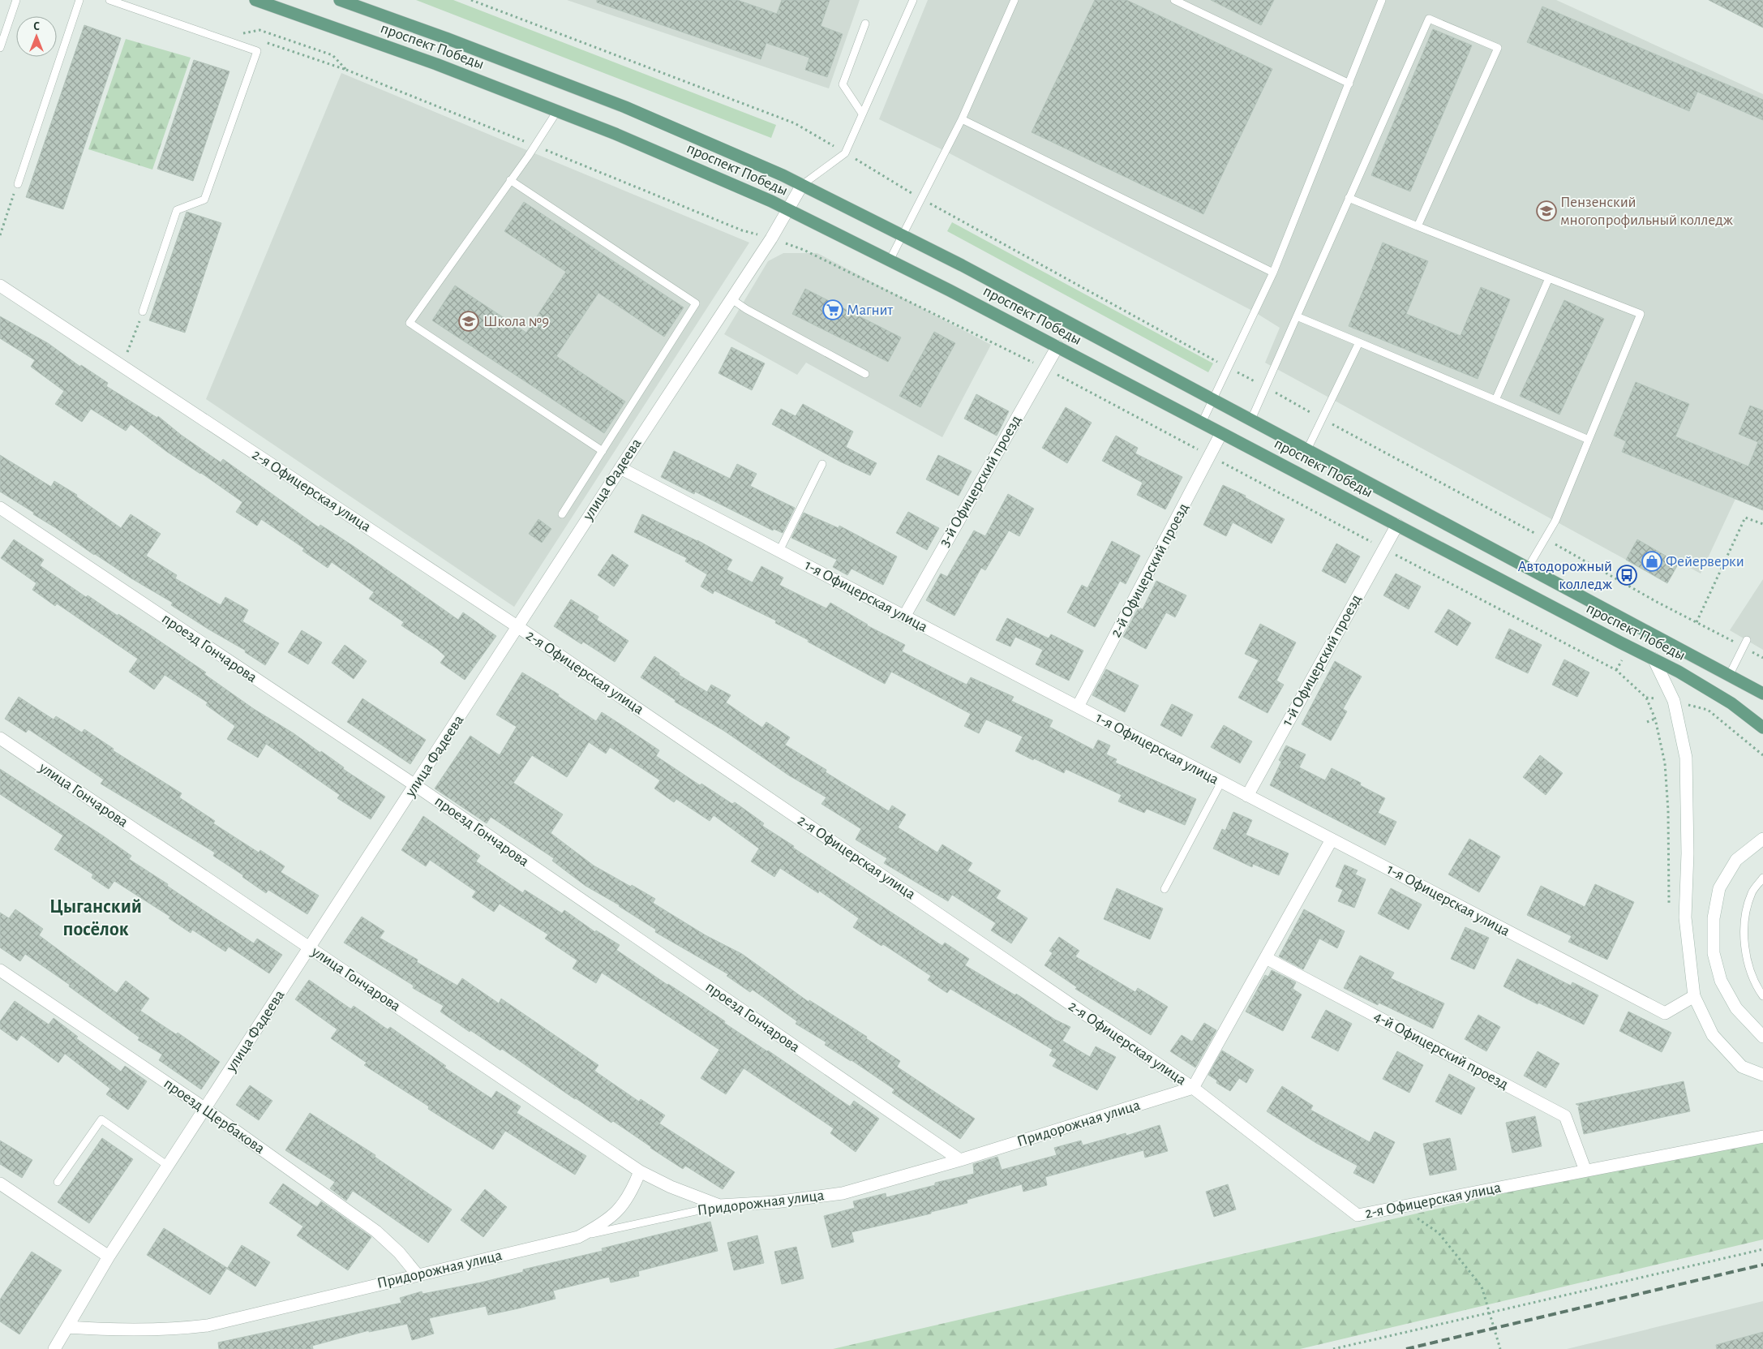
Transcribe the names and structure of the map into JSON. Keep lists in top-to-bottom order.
{
  "streets": {
    "main road": ["проспект Победы"],
    "street": [
      "улица Фадеева",
      "3-й Офицерский проезд",
      "2-я Офицерская улица",
      "2-й Офицерский проезд",
      "1-я Офицерская улица",
      "проезд Гончарова",
      "1-й Офицерский проезд",
      "улица Гончарова",
      "4-й Офицерский проезд",
      "проезд Щербакова",
      "Придорожная улица"
    ]
  },
  "crossings": [
    ["проспект Победы", "улица Фадеева"],
    ["проспект Победы", "3-й Офицерский проезд"],
    ["проспект Победы", "2-й Офицерский проезд"],
    ["проспект Победы", "1-й Офицерский проезд"],
    ["улица Фадеева", "2-я Офицерская улица"],
    ["улица Фадеева", "1-я Офицерская улица"],
    ["улица Фадеева", "проезд Гончарова"],
    ["улица Фадеева", "улица Гончарова"],
    ["улица Фадеева", "проезд Щербакова"],
    ["улица Фадеева", "Придорожная улица"],
    ["3-й Офицерский проезд", "1-я Офицерская улица"],
    ["2-я Офицерская улица", "4-й Офицерский проезд"],
    ["2-я Офицерская улица", "Придорожная улица"],
    ["2-й Офицерский проезд", "1-я Офицерская улица"],
    ["1-я Офицерская улица", "1-й Офицерский проезд"],
    ["проезд Гончарова", "Придорожная улица"],
    ["улица Гончарова", "Придорожная улица"],
    ["проезд Щербакова", "Придорожная улица"]
  ],
  "districts": ["Цыганский посёлок"],
  "places": {
    "school or university": ["Пензенский многопрофильный колледж", "Школа №9"],
    "supermarket": ["Магнит"],
    "shop": ["Фейерверки"],
    "bus stop": ["Автодорожный колледж"]
  },
  "north": "top"
}
